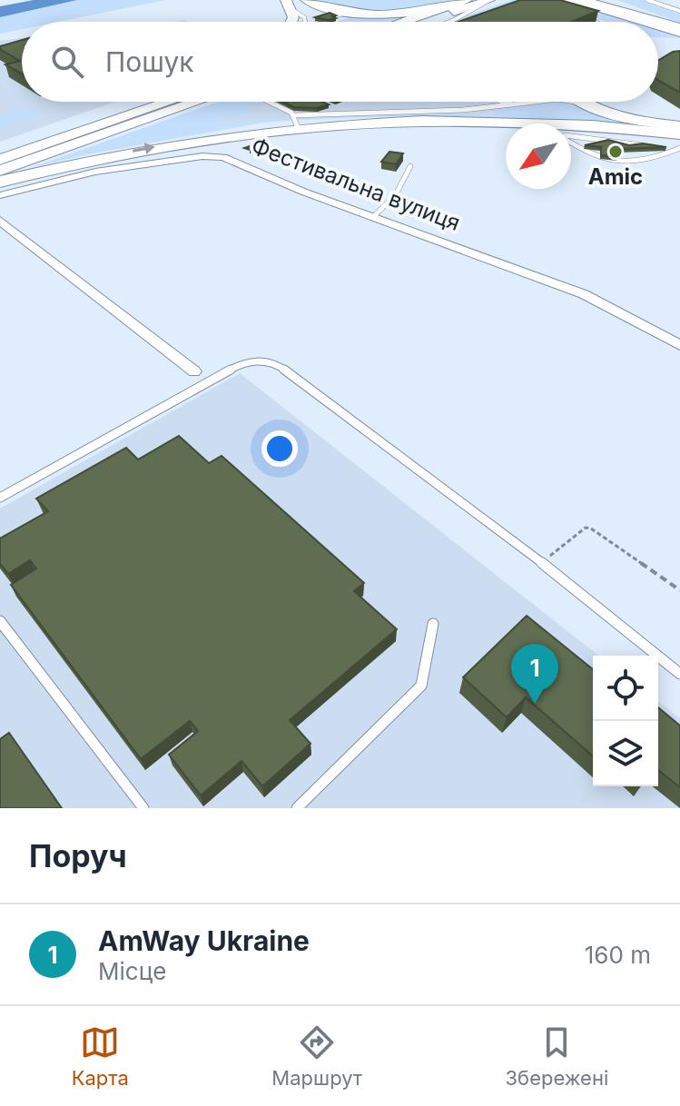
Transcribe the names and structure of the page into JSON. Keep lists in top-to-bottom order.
{
  "streets": {
    "street": ["Фестивальна вулиця"]
  },
  "places": ["Amic"],
  "north": "bottom left",
  "page": {
    "search": "Пошук",
    "pins": "1",
    "heading": "Поруч",
    "list": [
      {
        "mark": "1",
        "name": "AmWay Ukraine",
        "note": "Місце",
        "value": "160 m"
      }
    ],
    "nav": ["Карта", "Маршрут", "Збережені"]
  }
}
